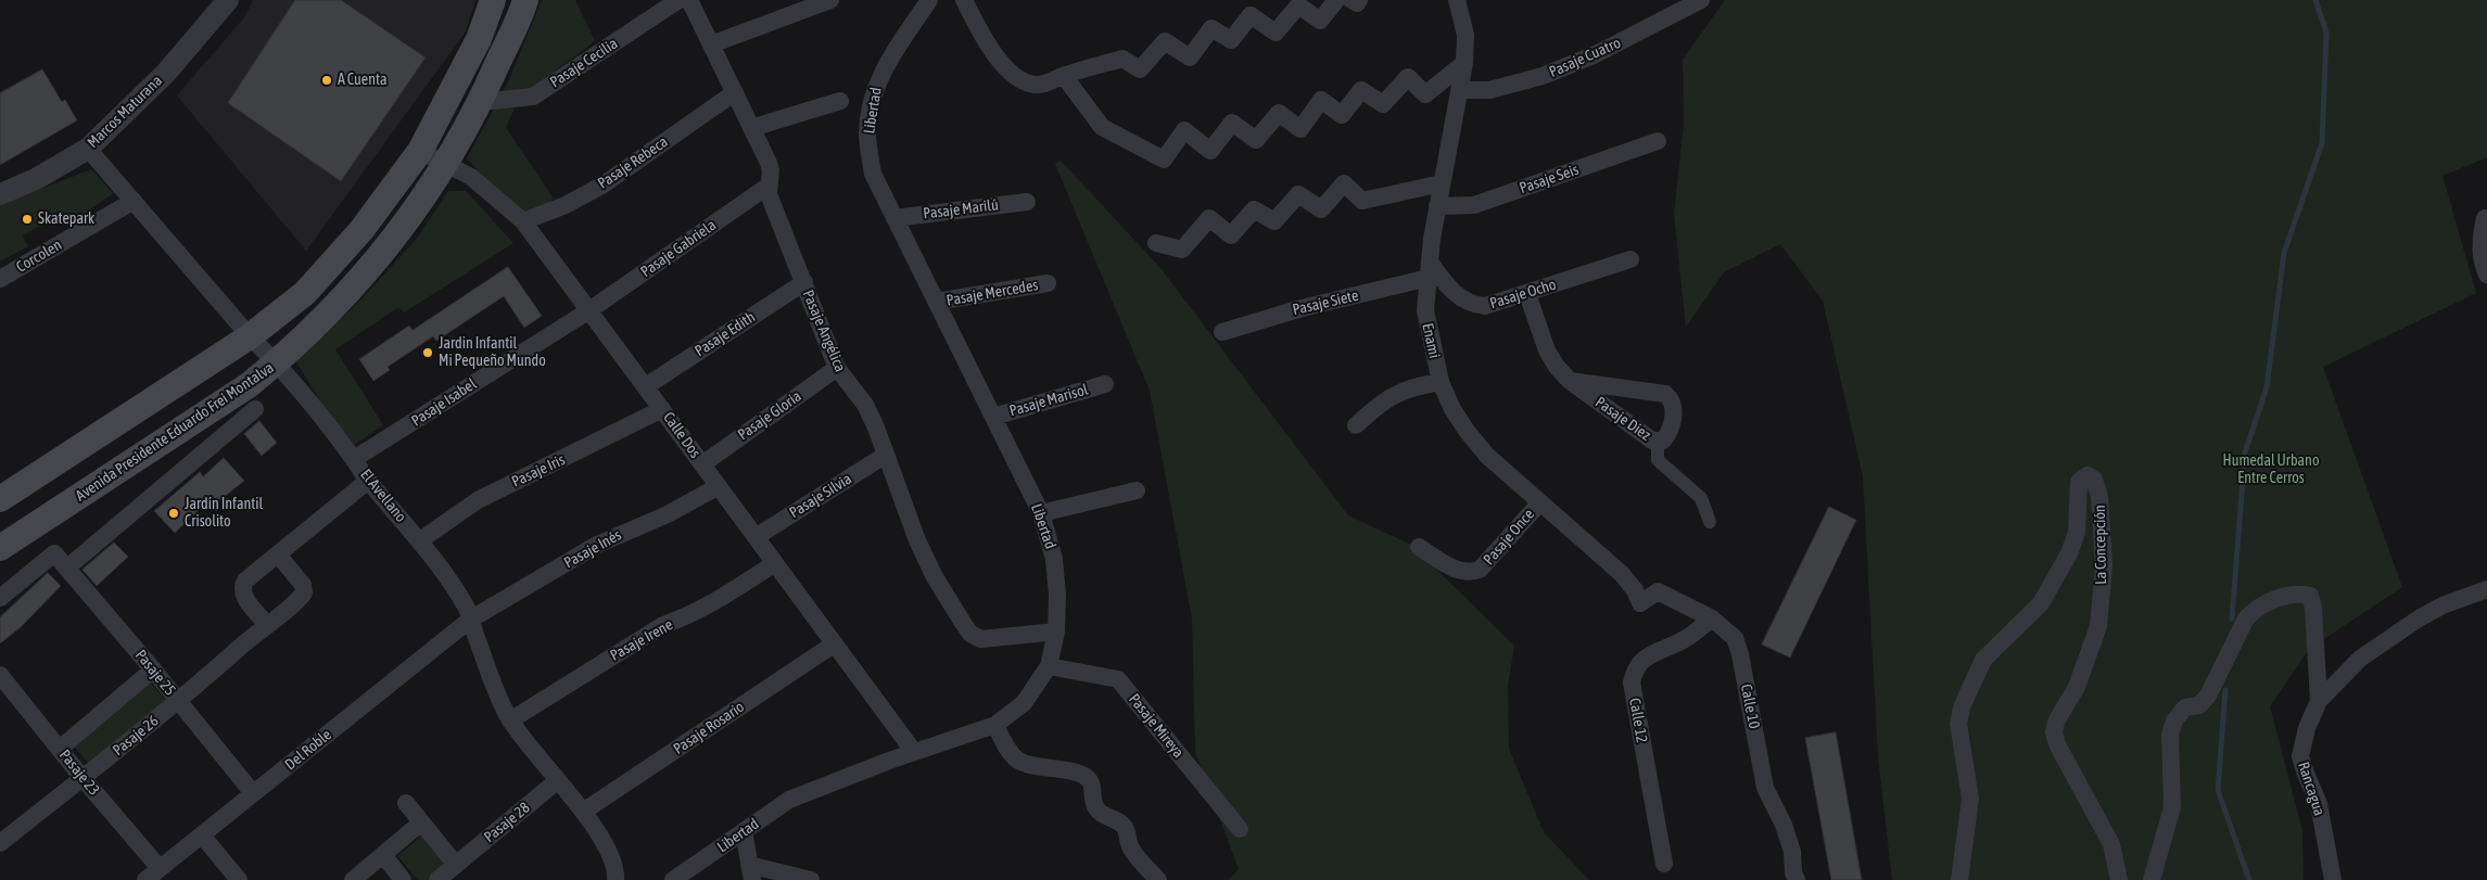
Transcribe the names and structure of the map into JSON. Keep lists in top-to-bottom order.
{
  "streets": {
    "main road": ["Avenida Presidente Eduardo Frei Montalva"],
    "street": [
      "Pasaje Cuatro",
      "Pasaje Cecilia",
      "Libertad",
      "Marcos Maturana",
      "Pasaje Rebeca",
      "Pasaje Seis",
      "Pasaje Marilú",
      "Pasaje Gabriela",
      "Corcolen",
      "Pasaje Mercedes",
      "Pasaje Ocho",
      "Pasaje Siete",
      "Pasaje Angélica",
      "Pasaje Edith",
      "Enami",
      "Pasaje Marisol",
      "Pasaje Isabel",
      "Pasaje Gloria",
      "Pasaje Diez",
      "Calle Dos",
      "Pasaje Iris",
      "El Avellano",
      "Pasaje Silvia",
      "Pasaje Once",
      "La Concepción",
      "Pasaje Inés",
      "Pasaje Irene",
      "Pasaje 25",
      "Calle 10",
      "Calle 12",
      "Pasaje Mireya",
      "Pasaje Rosario",
      "Pasaje 26",
      "Del Roble",
      "Pasaje 23",
      "Rancagua",
      "Pasaje 28"
    ]
  },
  "crossings": [
    ["Pasaje Cuatro", "Enami"],
    ["Pasaje Cecilia", "Avenida Presidente Eduardo Frei Montalva"],
    ["Libertad", "Pasaje Marilú"],
    ["Libertad", "Pasaje Mercedes"],
    ["Libertad", "Pasaje Angélica"],
    ["Libertad", "Pasaje Marisol"],
    ["Libertad", "Calle Dos"],
    ["Libertad", "Pasaje Mireya"],
    ["Marcos Maturana", "El Avellano"],
    ["Pasaje Rebeca", "Pasaje Angélica"],
    ["Pasaje Rebeca", "Calle Dos"],
    ["Pasaje Seis", "Enami"],
    ["Pasaje Gabriela", "Pasaje Angélica"],
    ["Pasaje Gabriela", "Pasaje Isabel"],
    ["Pasaje Gabriela", "Calle Dos"],
    ["Corcolen", "El Avellano"],
    ["Pasaje Ocho", "Pasaje Siete"],
    ["Pasaje Ocho", "Enami"],
    ["Pasaje Ocho", "Pasaje Diez"],
    ["Pasaje Siete", "Enami"],
    ["Pasaje Angélica", "Pasaje Edith"],
    ["Pasaje Angélica", "Pasaje Gloria"],
    ["Pasaje Angélica", "Pasaje Silvia"],
    ["Pasaje Edith", "Calle Dos"],
    ["Enami", "Pasaje Once"],
    ["Enami", "Calle 10"],
    ["Pasaje Isabel", "Calle Dos"],
    ["Pasaje Isabel", "El Avellano"],
    ["Pasaje Gloria", "Calle Dos"],
    ["Avenida Presidente Eduardo Frei Montalva", "Calle Dos"],
    ["Avenida Presidente Eduardo Frei Montalva", "El Avellano"],
    ["Avenida Presidente Eduardo Frei Montalva", "Pasaje 25"],
    ["Calle Dos", "Pasaje Iris"],
    ["Calle Dos", "Pasaje Silvia"],
    ["Calle Dos", "Pasaje Inés"],
    ["Calle Dos", "Pasaje Irene"],
    ["Calle Dos", "Pasaje Rosario"],
    ["Pasaje Iris", "El Avellano"],
    ["El Avellano", "Pasaje Inés"],
    ["El Avellano", "Pasaje Irene"],
    ["El Avellano", "Pasaje Rosario"],
    ["El Avellano", "Del Roble"],
    ["El Avellano", "Pasaje 28"],
    ["Pasaje Inés", "Del Roble"],
    ["Pasaje 25", "Pasaje 26"],
    ["Pasaje 25", "Del Roble"],
    ["Calle 10", "Calle 12"],
    ["Pasaje 26", "Pasaje 23"],
    ["Del Roble", "Pasaje 23"]
  ],
  "parks": ["Humedal Urbano Entre Cerros"],
  "places": [
    "A Cuenta",
    "Skatepark",
    "Jardin Infantil Mi Pequeño Mundo",
    "Jardín Infantil Crisolito"
  ]
}
